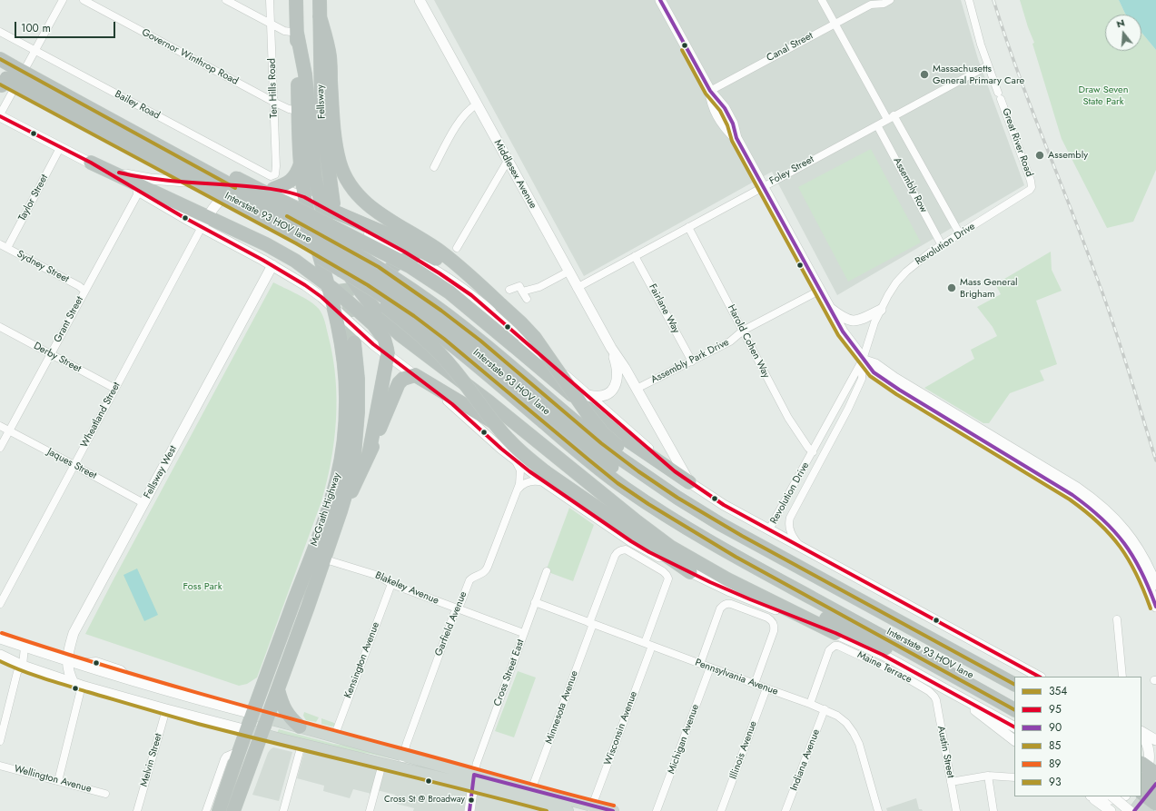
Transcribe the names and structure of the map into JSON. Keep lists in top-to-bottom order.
{
  "streets": {
    "highway": ["Fellsway", "Interstate 93 HOV lane", "McGrath Highway"],
    "main road": ["Middlesex Avenue", "Fellsway West"],
    "street": [
      "Canal Street",
      "Governor Winthrop Road",
      "Ten Hills Road",
      "Bailey Road",
      "Great River Road",
      "Foley Street",
      "Assembly Row",
      "Taylor Street",
      "Revolution Drive",
      "Sydney Street",
      "Fairlane Way",
      "Grant Street",
      "Harold Cohen Way",
      "Derby Street",
      "Assembly Park Drive",
      "Wheatland Street",
      "Jaques Street",
      "Blakeley Avenue",
      "Garfield Avenue",
      "Kensington Avenue",
      "Maine Terrace",
      "Cross Street East",
      "Pennsylvania Avenue",
      "Minnesota Avenue",
      "Wisconsin Avenue",
      "Michigan Avenue",
      "Illinois Avenue",
      "Austin Street",
      "Melvin Street",
      "Indiana Avenue",
      "Wellington Avenue"
    ]
  },
  "crossings": [
    ["Canal Street", "Assembly Row"],
    ["Governor Winthrop Road", "Ten Hills Road"],
    ["Ten Hills Road", "Bailey Road"],
    ["Great River Road", "Foley Street"],
    ["Great River Road", "Revolution Drive"],
    ["Foley Street", "Middlesex Avenue"],
    ["Foley Street", "Assembly Row"],
    ["Foley Street", "Fairlane Way"],
    ["Foley Street", "Harold Cohen Way"],
    ["Middlesex Avenue", "Assembly Park Drive"],
    ["Assembly Row", "Revolution Drive"],
    ["Taylor Street", "Sydney Street"],
    ["Revolution Drive", "Harold Cohen Way"],
    ["Sydney Street", "Grant Street"],
    ["Fairlane Way", "Assembly Park Drive"],
    ["Grant Street", "Derby Street"],
    ["Grant Street", "Jaques Street"],
    ["Harold Cohen Way", "Assembly Park Drive"],
    ["Derby Street", "Wheatland Street"],
    ["Wheatland Street", "Jaques Street"],
    ["Jaques Street", "Fellsway West"],
    ["McGrath Highway", "Blakeley Avenue"],
    ["Blakeley Avenue", "Garfield Avenue"],
    ["Blakeley Avenue", "Kensington Avenue"],
    ["Blakeley Avenue", "Cross Street East"],
    ["Maine Terrace", "Austin Street"],
    ["Cross Street East", "Pennsylvania Avenue"],
    ["Pennsylvania Avenue", "Minnesota Avenue"],
    ["Pennsylvania Avenue", "Wisconsin Avenue"],
    ["Pennsylvania Avenue", "Michigan Avenue"],
    ["Pennsylvania Avenue", "Illinois Avenue"],
    ["Pennsylvania Avenue", "Indiana Avenue"],
    ["Minnesota Avenue", "Wisconsin Avenue"]
  ],
  "parks": ["Draw Seven State Park", "Foss Park"],
  "places": [
    "Massachusetts General Primary Care",
    "Assembly",
    "Mass General Brigham",
    "Cross St @ Broadway"
  ],
  "lines": [
    "transit line 90",
    "transit line 85",
    "transit line 354",
    "transit line 95",
    "transit line 89",
    "transit line 93"
  ],
  "legend": [
    "354",
    "95",
    "90",
    "85",
    "89",
    "93"
  ],
  "scale_bar": "100 m",
  "north": "top"
}
